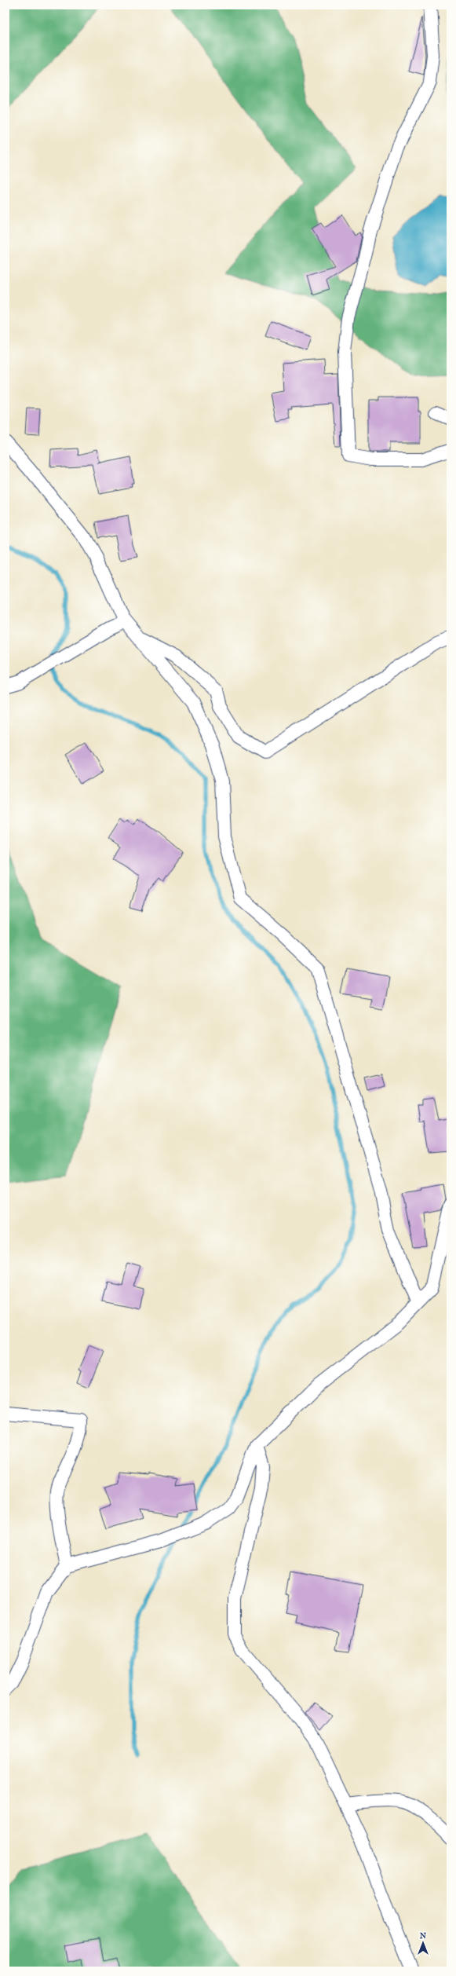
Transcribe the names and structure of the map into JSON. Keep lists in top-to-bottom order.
{
  "north": "top"
}
